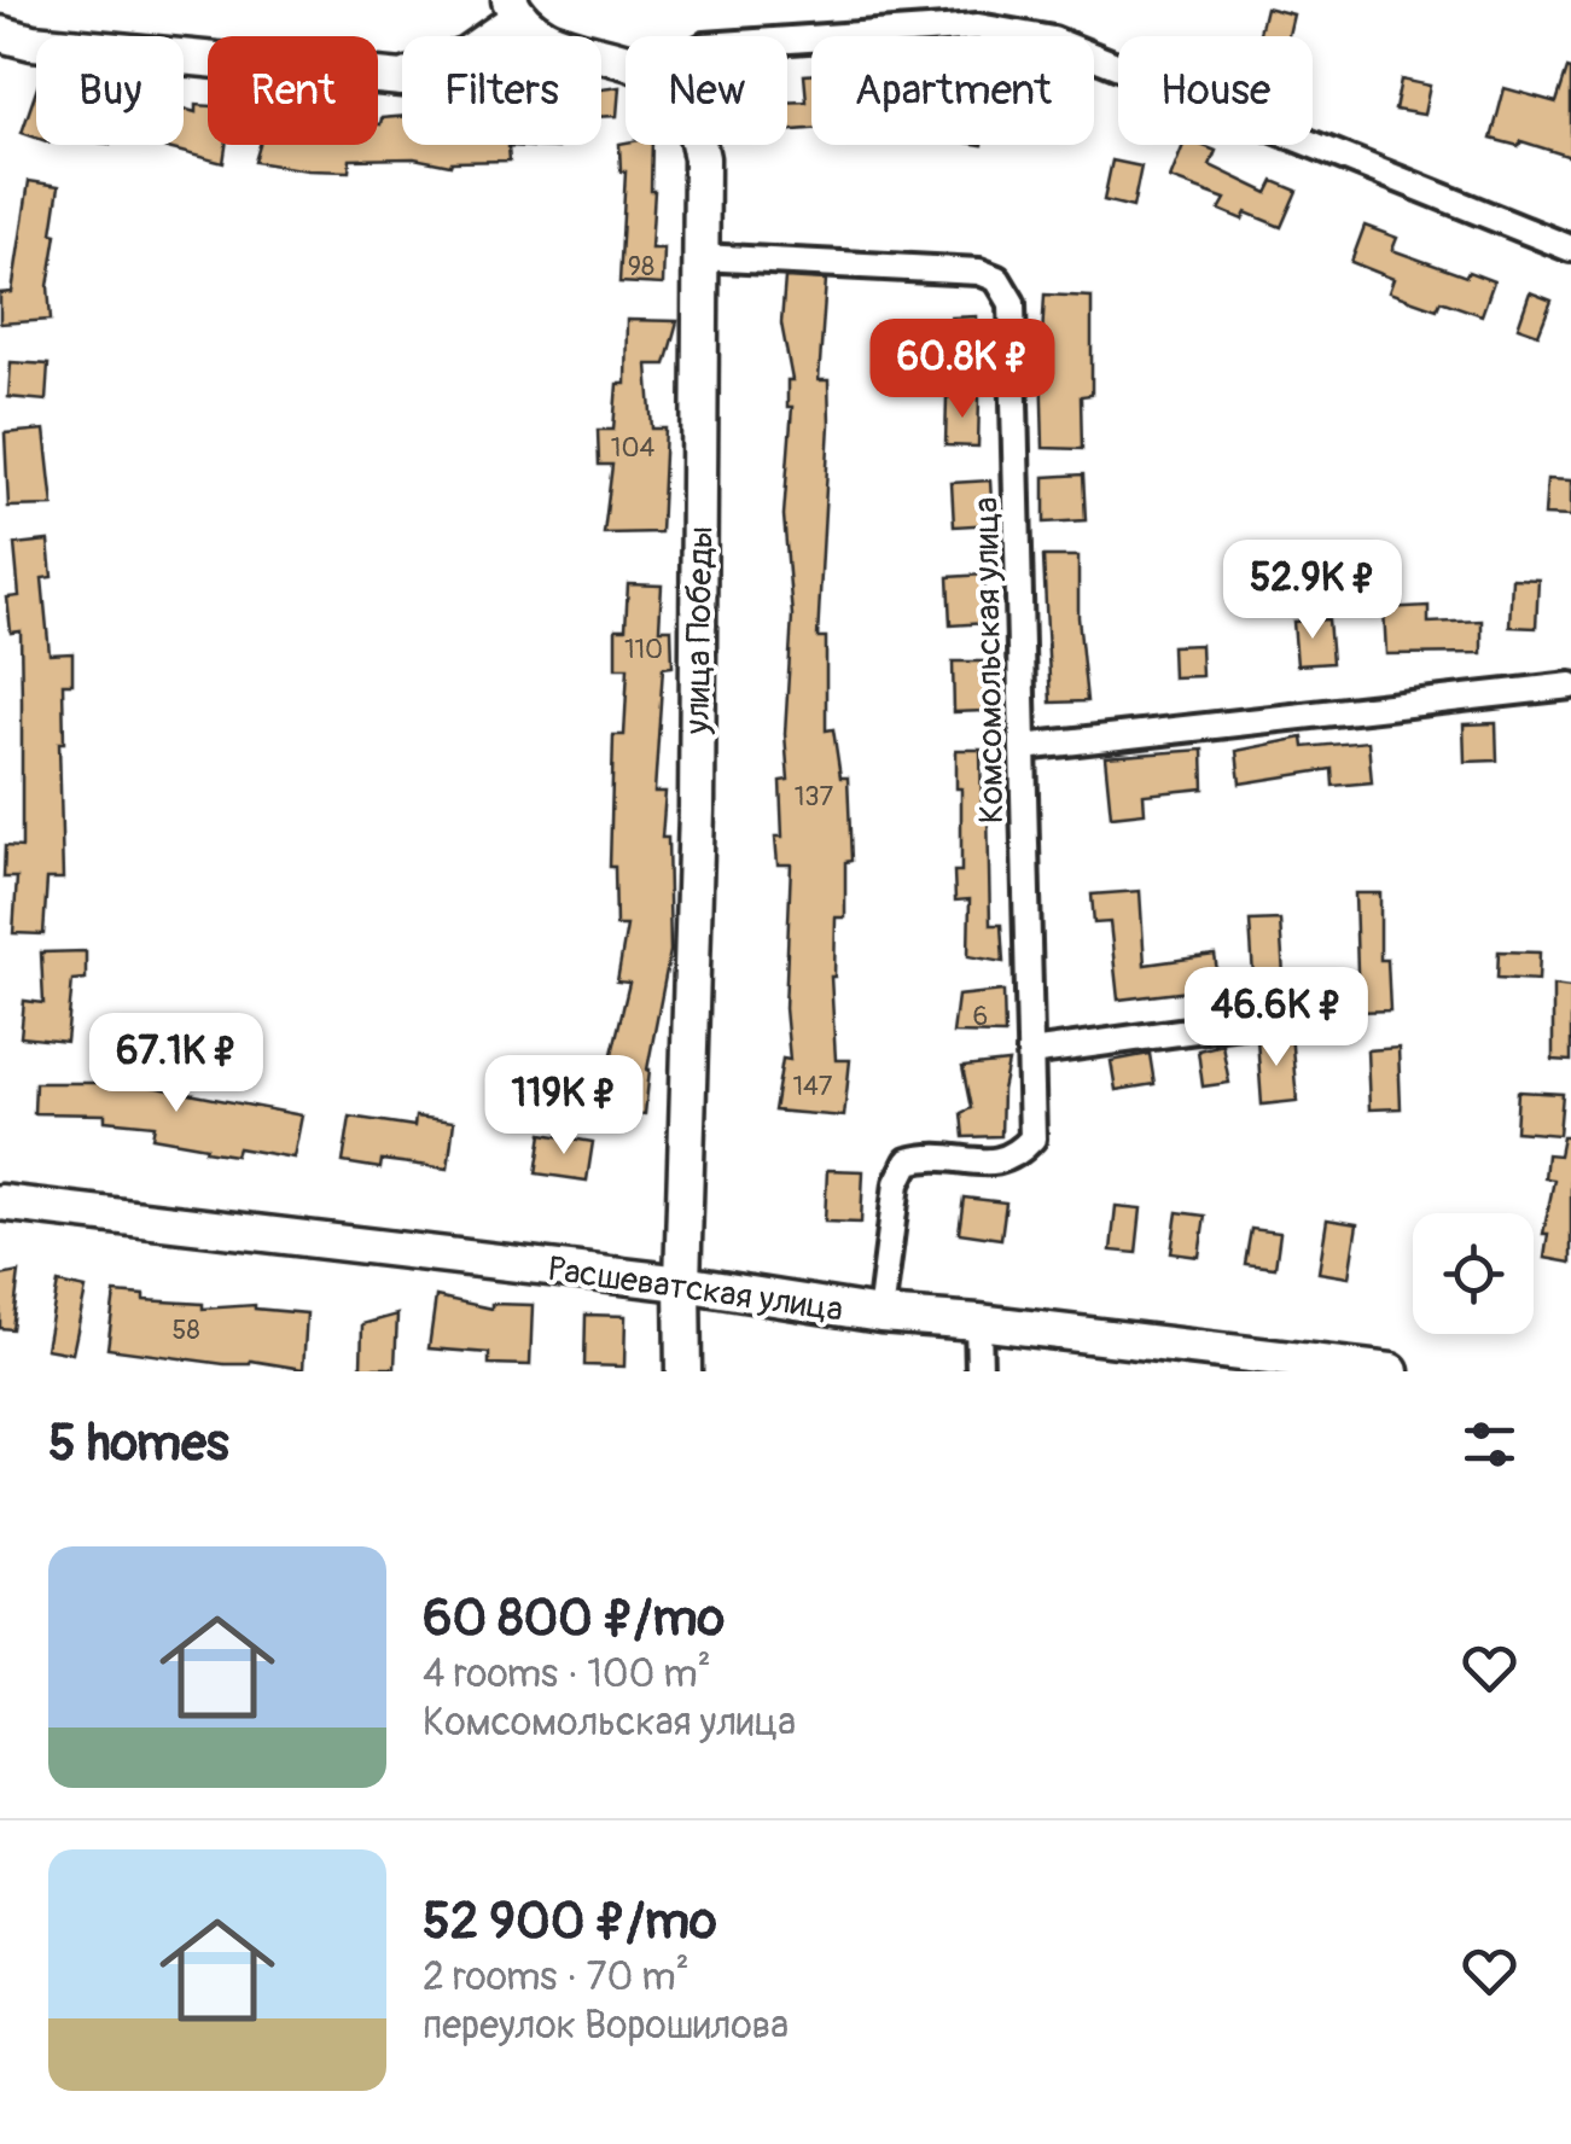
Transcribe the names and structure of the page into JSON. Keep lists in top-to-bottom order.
{
  "streets": {
    "street": ["улица Победы", "Комсомольская улица", "Расшеватская улица"]
  },
  "crossings": [
    ["улица Победы", "Комсомольская улица"],
    ["улица Победы", "Расшеватская улица"],
    ["Комсомольская улица", "Расшеватская улица"]
  ],
  "house_numbers": [
    "98",
    "104",
    "110",
    "137",
    "6",
    "147",
    "58"
  ],
  "page": {
    "chip": [
      "Buy",
      "Rent",
      "Filters",
      "New",
      "Apartment",
      "House"
    ],
    "price": [
      "60.8K ₽",
      "52.9K ₽",
      "46.6K ₽",
      "67.1K ₽",
      "119K ₽"
    ],
    "heading": "5 homes",
    "list": [
      {
        "name": "60 800 ₽/mo",
        "note": "4 rooms · 100 m² · Комсомольская улица"
      },
      {
        "name": "52 900 ₽/mo",
        "note": "2 rooms · 70 m² · переулок Ворошилова"
      }
    ]
  }
}
